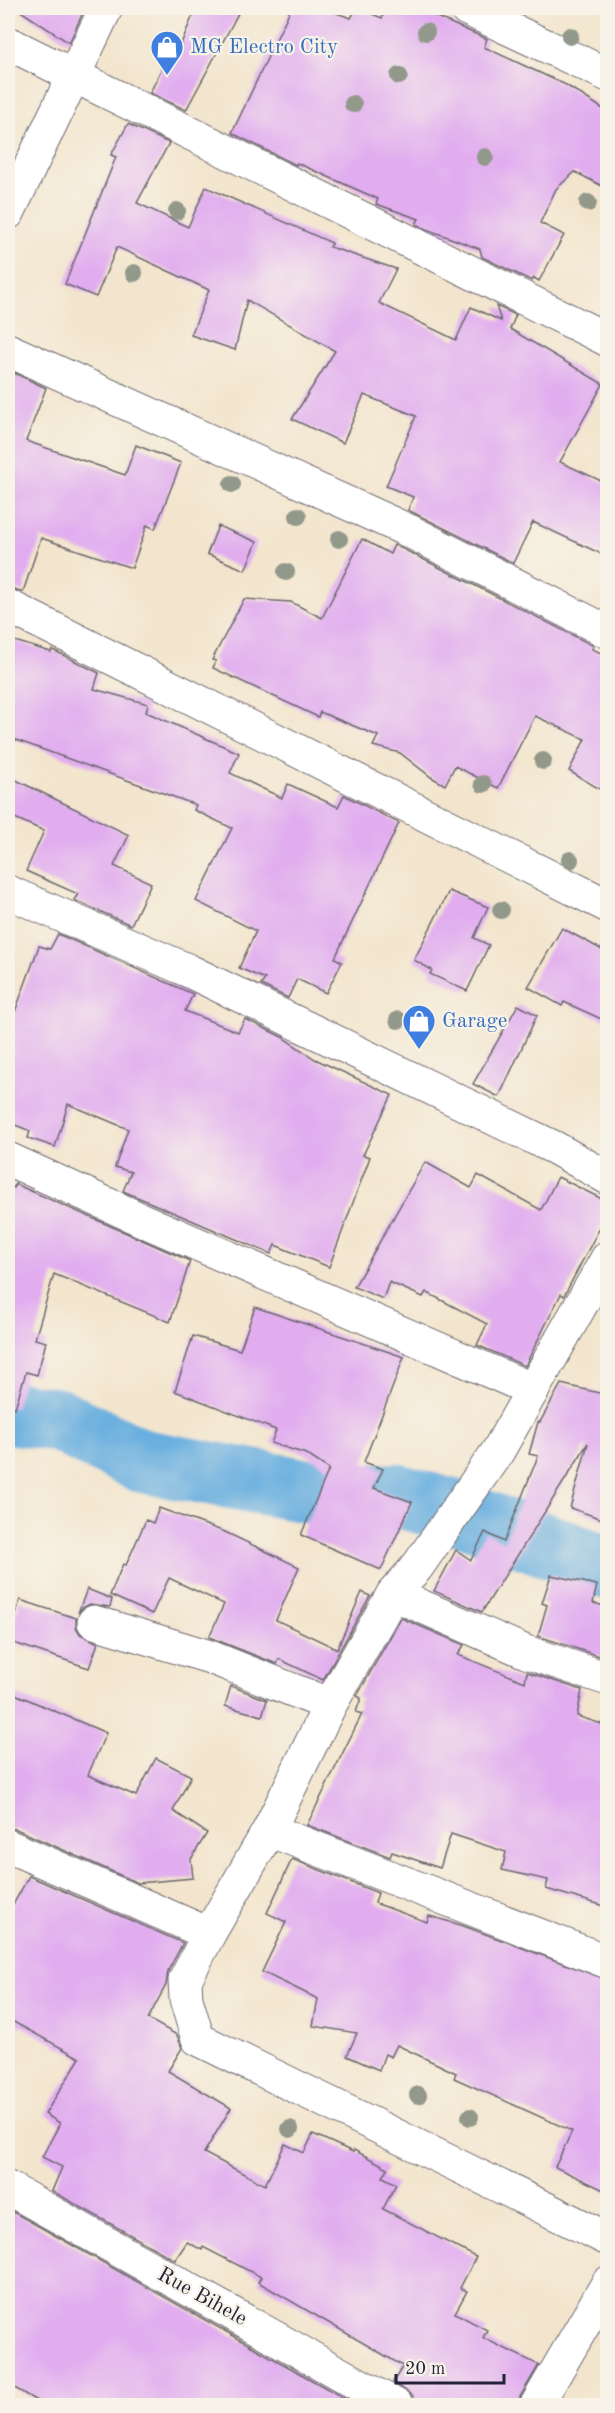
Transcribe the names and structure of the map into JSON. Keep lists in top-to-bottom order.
{
  "streets": {
    "street": ["Rue Bihele"]
  },
  "places": {
    "shop": ["MG Electro City", "Garage"]
  },
  "scale_bar": "20 m"
}
